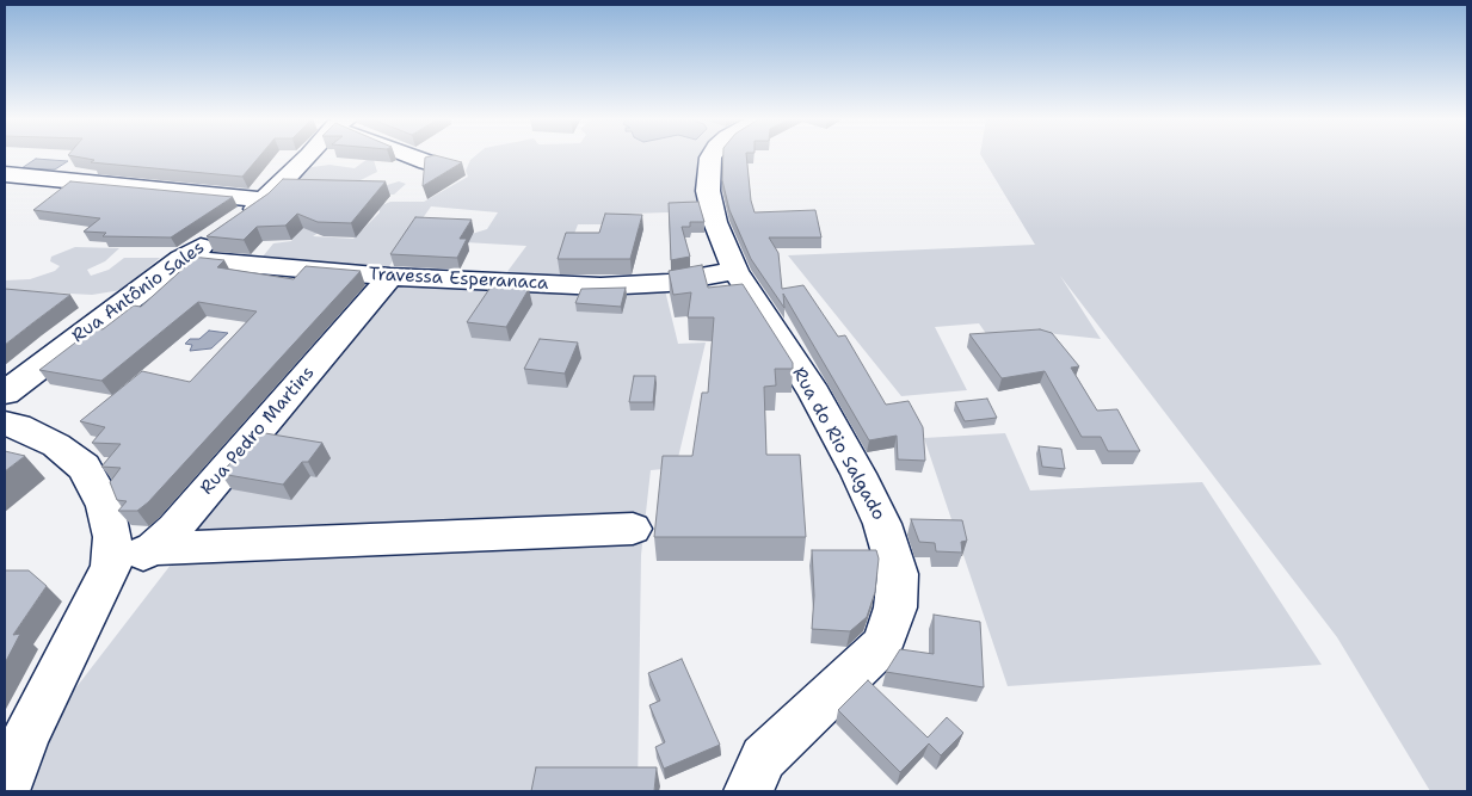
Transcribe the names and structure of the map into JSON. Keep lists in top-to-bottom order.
{
  "streets": {
    "street": [
      "Travessa Esperanaca",
      "Rua Antônio Sales",
      "Rua Pedro Martins",
      "Rua do Rio Salgado"
    ]
  },
  "crossings": [
    ["Travessa Esperanaca", "Rua Antônio Sales"],
    ["Travessa Esperanaca", "Rua Pedro Martins"],
    ["Travessa Esperanaca", "Rua do Rio Salgado"]
  ]
}
